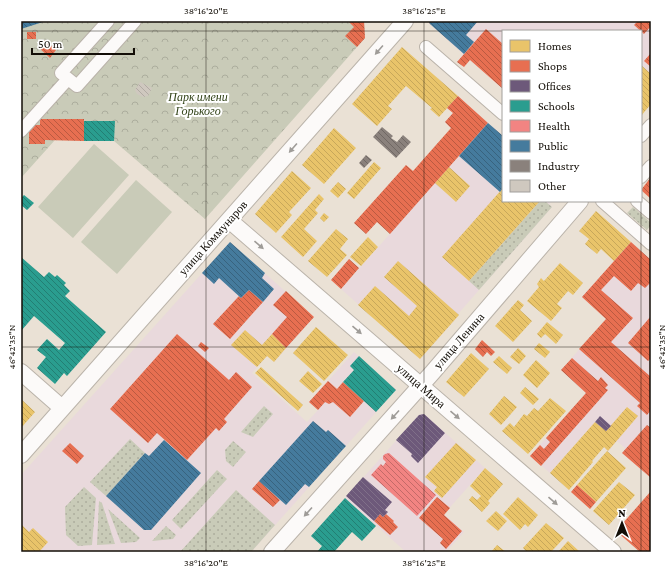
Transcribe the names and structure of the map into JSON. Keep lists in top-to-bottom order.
{
  "streets": {
    "street": ["улица Коммунаров", "улица Ленина", "улица Мира"]
  },
  "crossings": [
    ["улица Коммунаров", "улица Мира"],
    ["улица Ленина", "улица Мира"]
  ],
  "one_way": ["улица Коммунаров", "улица Ленина", "улица Мира"],
  "parks": ["Парк имени Горького"],
  "legend": [
    "Homes",
    "Shops",
    "Offices",
    "Schools",
    "Health",
    "Public",
    "Industry",
    "Other"
  ],
  "scale_bar": "50 m",
  "north": "top",
  "coordinates": ["38°16'20\"E", "38°16'25\"E", "46°42'35\"N"]
}
